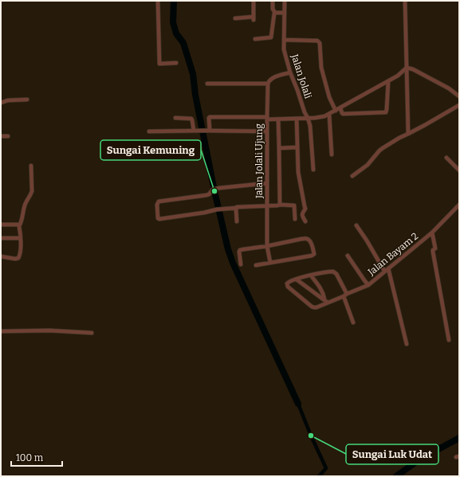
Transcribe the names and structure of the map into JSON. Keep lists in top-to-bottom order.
{
  "streets": {
    "street": ["Jalan Jolali", "Jalan Jolali Ujung", "Jalan Bayam 2"]
  },
  "places": ["Sungai Kemuning", "Sungai Luk Udat"],
  "scale_bar": "100 m"
}
